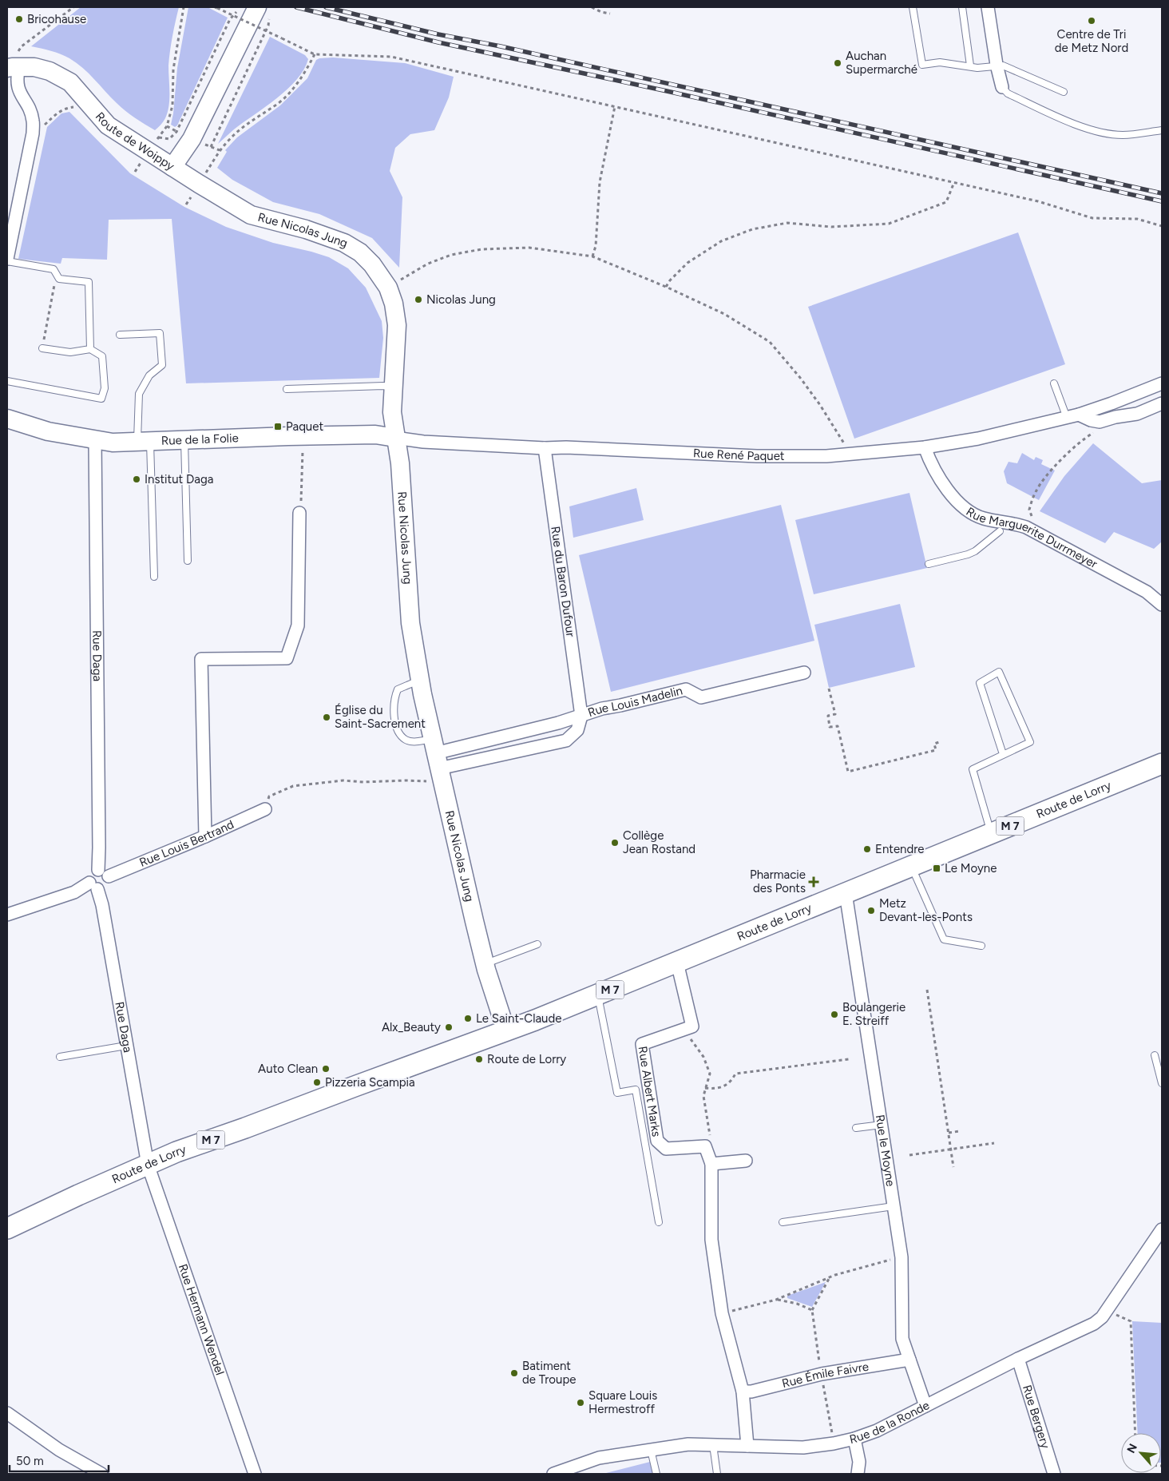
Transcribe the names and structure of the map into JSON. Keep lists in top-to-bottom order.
{
  "streets": {
    "main road": [
      "Route de Woippy",
      "Rue Nicolas Jung",
      "Rue de la Folie",
      "Route de Lorry",
      "M 7"
    ],
    "street": [
      "Rue René Paquet",
      "Rue Marguerite Durrmeyer",
      "Rue du Baron Dufour",
      "Rue Daga",
      "Rue Louis Madelin",
      "Rue Louis Bertrand",
      "Rue Albert Marks",
      "Rue le Moyne",
      "Rue Hermann Wendel",
      "Rue Émile Faivre",
      "Rue Bergery",
      "Rue de la Ronde"
    ]
  },
  "crossings": [
    ["Route de Woippy", "Rue Nicolas Jung"],
    ["Rue Nicolas Jung", "Rue de la Folie"],
    ["Rue Nicolas Jung", "Rue René Paquet"],
    ["Rue Nicolas Jung", "Rue Louis Madelin"],
    ["Rue Nicolas Jung", "Route de Lorry"],
    ["Rue de la Folie", "Rue René Paquet"],
    ["Rue de la Folie", "Rue Daga"],
    ["Rue René Paquet", "Rue Marguerite Durrmeyer"],
    ["Rue René Paquet", "Rue du Baron Dufour"],
    ["Rue du Baron Dufour", "Rue Louis Madelin"],
    ["Rue Daga", "Route de Lorry"],
    ["Rue Daga", "Rue Louis Bertrand"],
    ["Rue Daga", "Rue Hermann Wendel"],
    ["Route de Lorry", "Rue le Moyne"],
    ["Route de Lorry", "Rue Hermann Wendel"],
    ["Rue le Moyne", "Rue Émile Faivre"],
    ["Rue le Moyne", "Rue de la Ronde"],
    ["Rue Bergery", "Rue de la Ronde"]
  ],
  "places": {
    "other": [
      "Bricohause",
      "Centre de Tri de Metz Nord",
      "Auchan Supermarché",
      "Nicolas Jung",
      "Institut Daga",
      "Église du Saint-Sacrement",
      "Collège Jean Rostand",
      "Entendre",
      "Metz Devant-les-Ponts",
      "Boulangerie E. Streiff",
      "Le Saint-Claude",
      "Alx_Beauty",
      "Route de Lorry",
      "Auto Clean",
      "Pizzeria Scampia",
      "Batiment de Troupe",
      "Square Louis Hermestroff"
    ],
    "transit": ["Paquet", "Le Moyne"],
    "health": ["Pharmacie des Ponts"]
  },
  "scale_bar": "50 m",
  "north": "top left"
}
